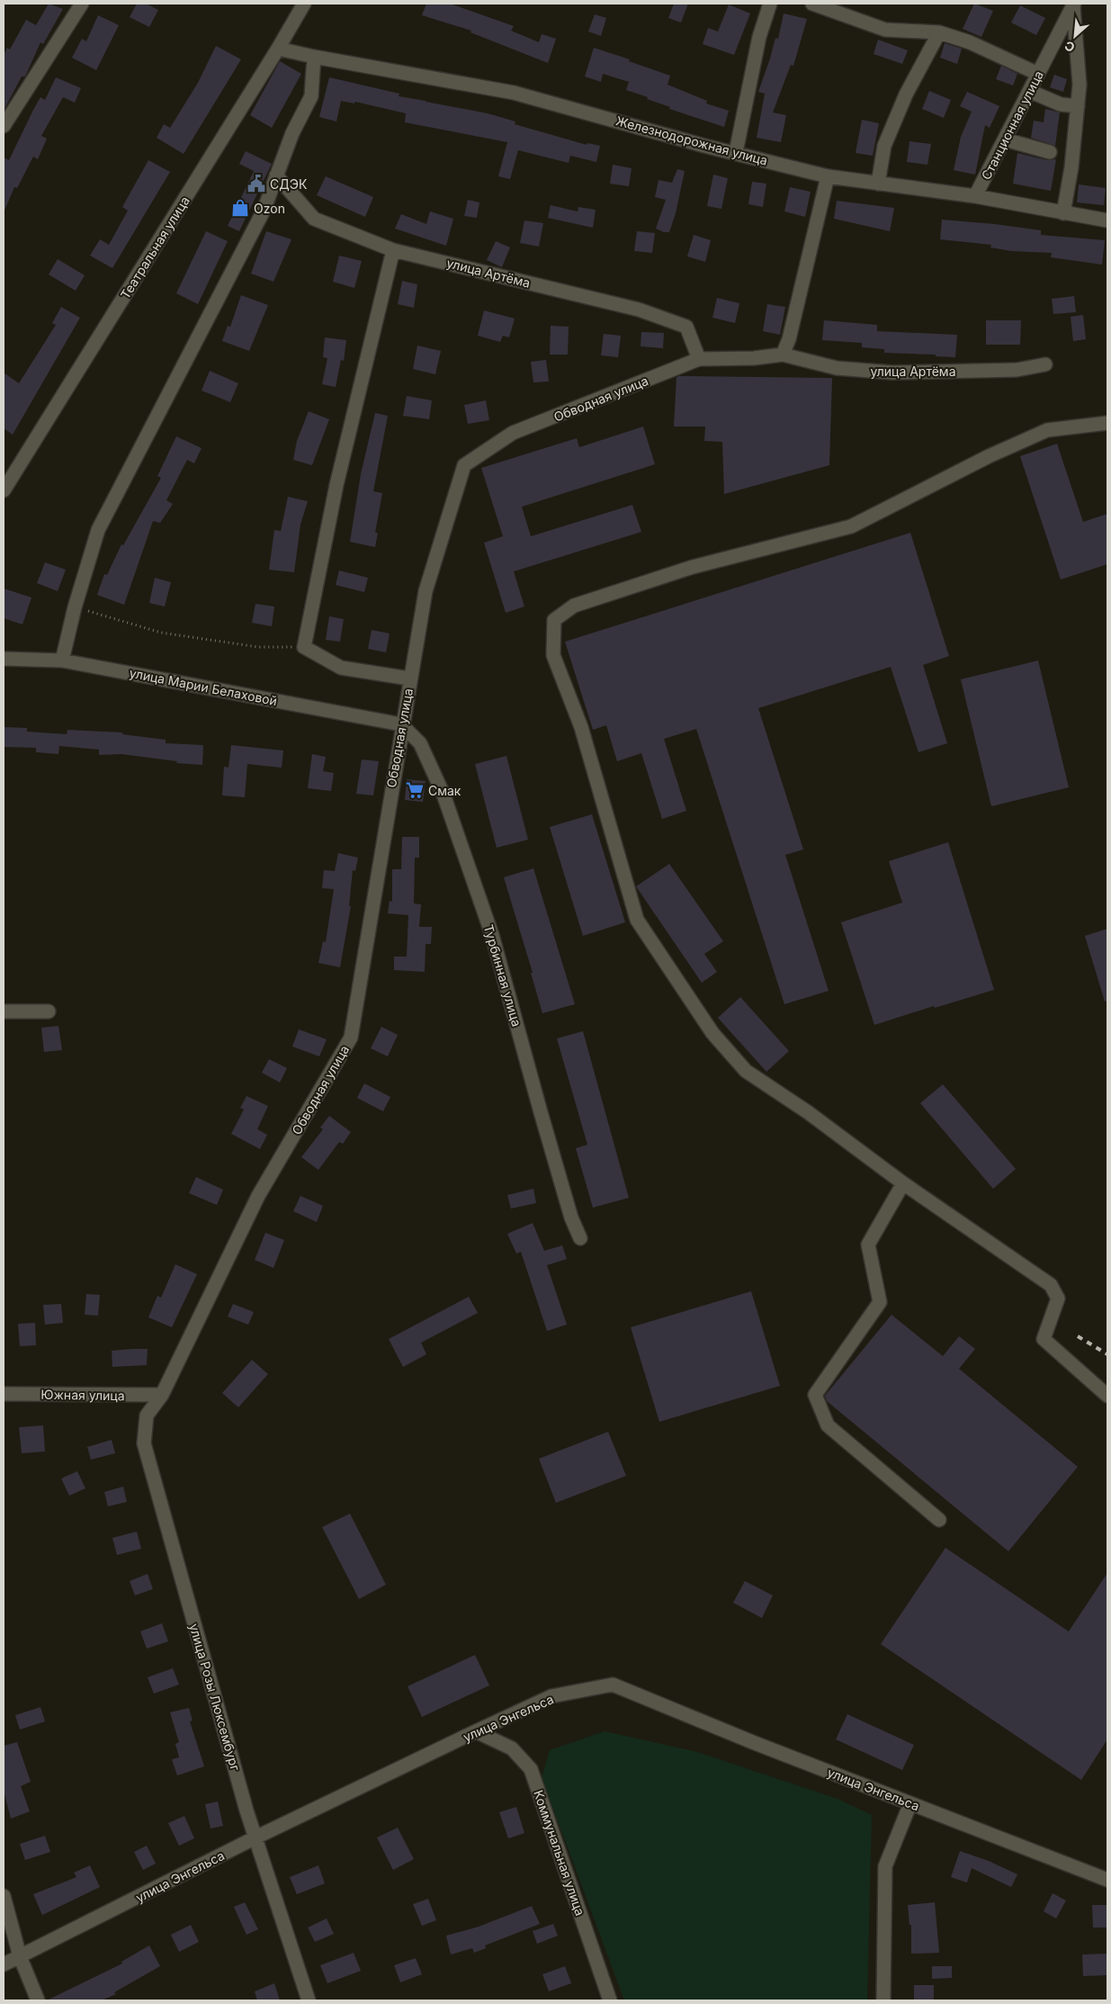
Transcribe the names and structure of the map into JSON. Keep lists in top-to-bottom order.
{
  "streets": {
    "street": [
      "Станционная улица",
      "Железнодорожная улица",
      "Театральная улица",
      "улица Артёма",
      "Обводная улица",
      "улица Марии Белаховой",
      "Турбинная улица",
      "Южная улица",
      "улица Розы Люксембург",
      "улица Энгельса",
      "Коммунальная улица"
    ]
  },
  "crossings": [
    ["Станционная улица", "Железнодорожная улица"],
    ["Железнодорожная улица", "Театральная улица"],
    ["улица Артёма", "Обводная улица"],
    ["Обводная улица", "улица Марии Белаховой"],
    ["Обводная улица", "Турбинная улица"],
    ["Обводная улица", "Южная улица"],
    ["Обводная улица", "улица Розы Люксембург"],
    ["улица Марии Белаховой", "Турбинная улица"],
    ["Южная улица", "улица Розы Люксембург"],
    ["улица Розы Люксембург", "улица Энгельса"],
    ["улица Энгельса", "Коммунальная улица"]
  ],
  "places": {
    "public building": ["СДЭК"],
    "shop": ["Ozon"],
    "supermarket": ["Смак"]
  },
  "north": "bottom left"
}
